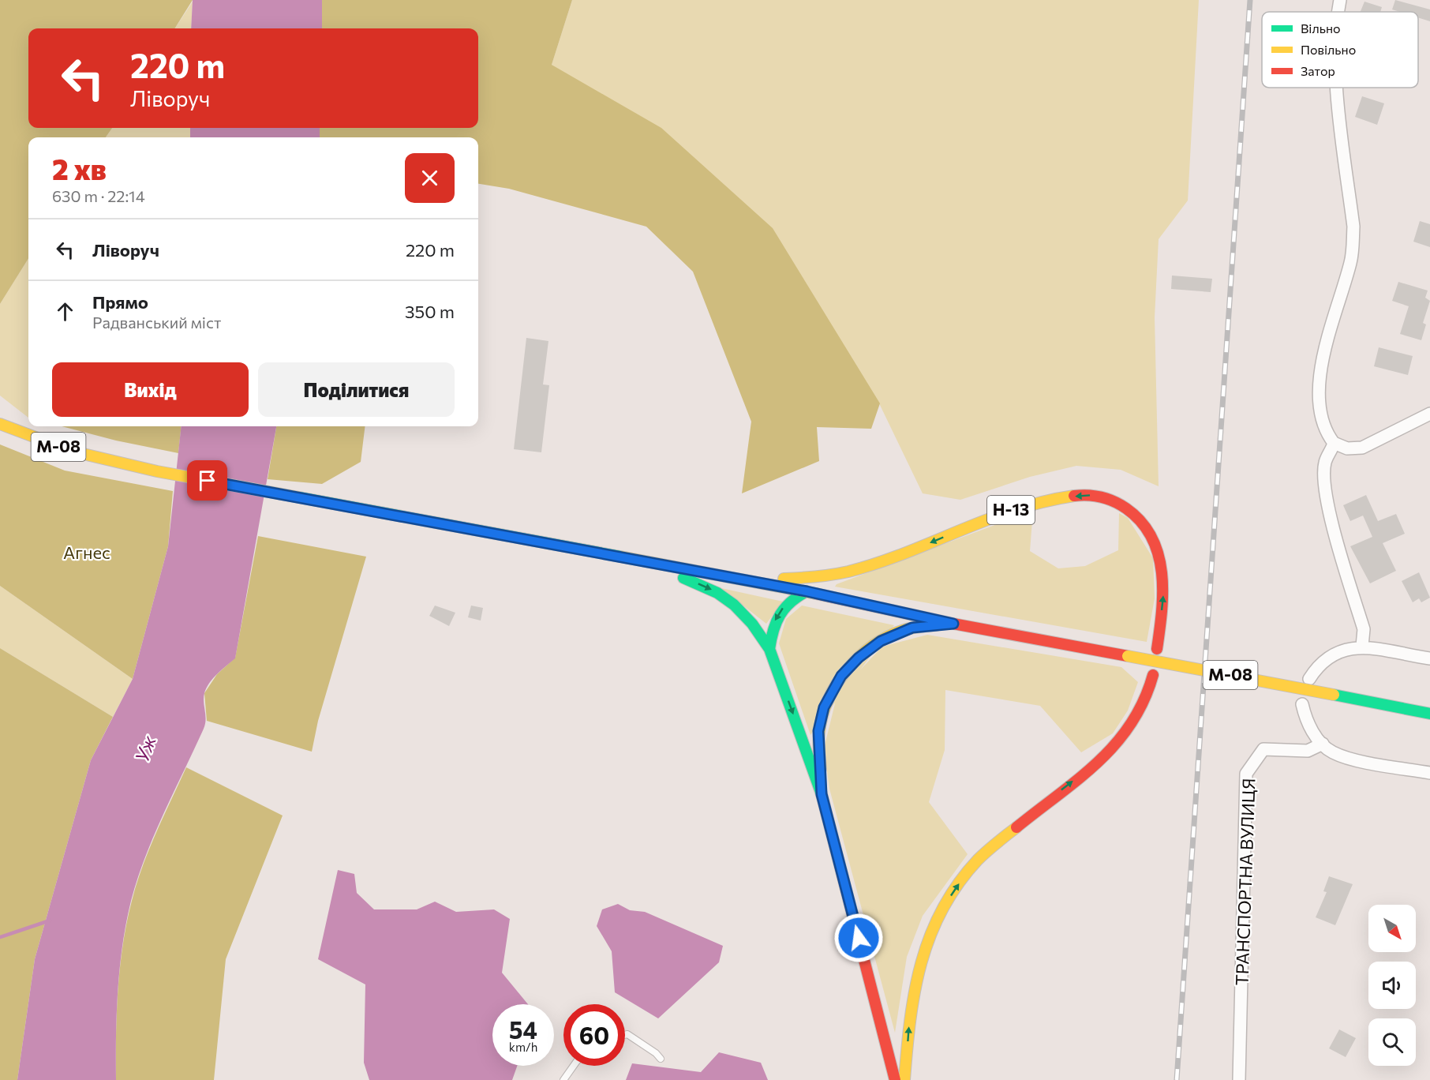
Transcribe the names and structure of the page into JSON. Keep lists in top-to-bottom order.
{
  "streets": {
    "main road": ["М-08", "Н-13"],
    "street": ["ТРАНСПОРТНА ВУЛИЦЯ"]
  },
  "crossings": [
    ["М-08", "Н-13"]
  ],
  "water": ["Уж"],
  "parks": ["Агнес"],
  "legend": ["Вільно", "Повільно", "Затор"],
  "north": "bottom right",
  "page": {
    "turn": ["220 m", "Ліворуч"],
    "heading": ["2 хв", "630 m · 22:14"],
    "list": [
      {
        "name": "Ліворуч",
        "value": "220 m"
      },
      {
        "name": "Прямо",
        "note": "Радванський міст",
        "value": "350 m"
      }
    ],
    "buttons": ["Вихід", "Поділитися"],
    "speed": "54 km/h",
    "limit": "60"
  }
}
